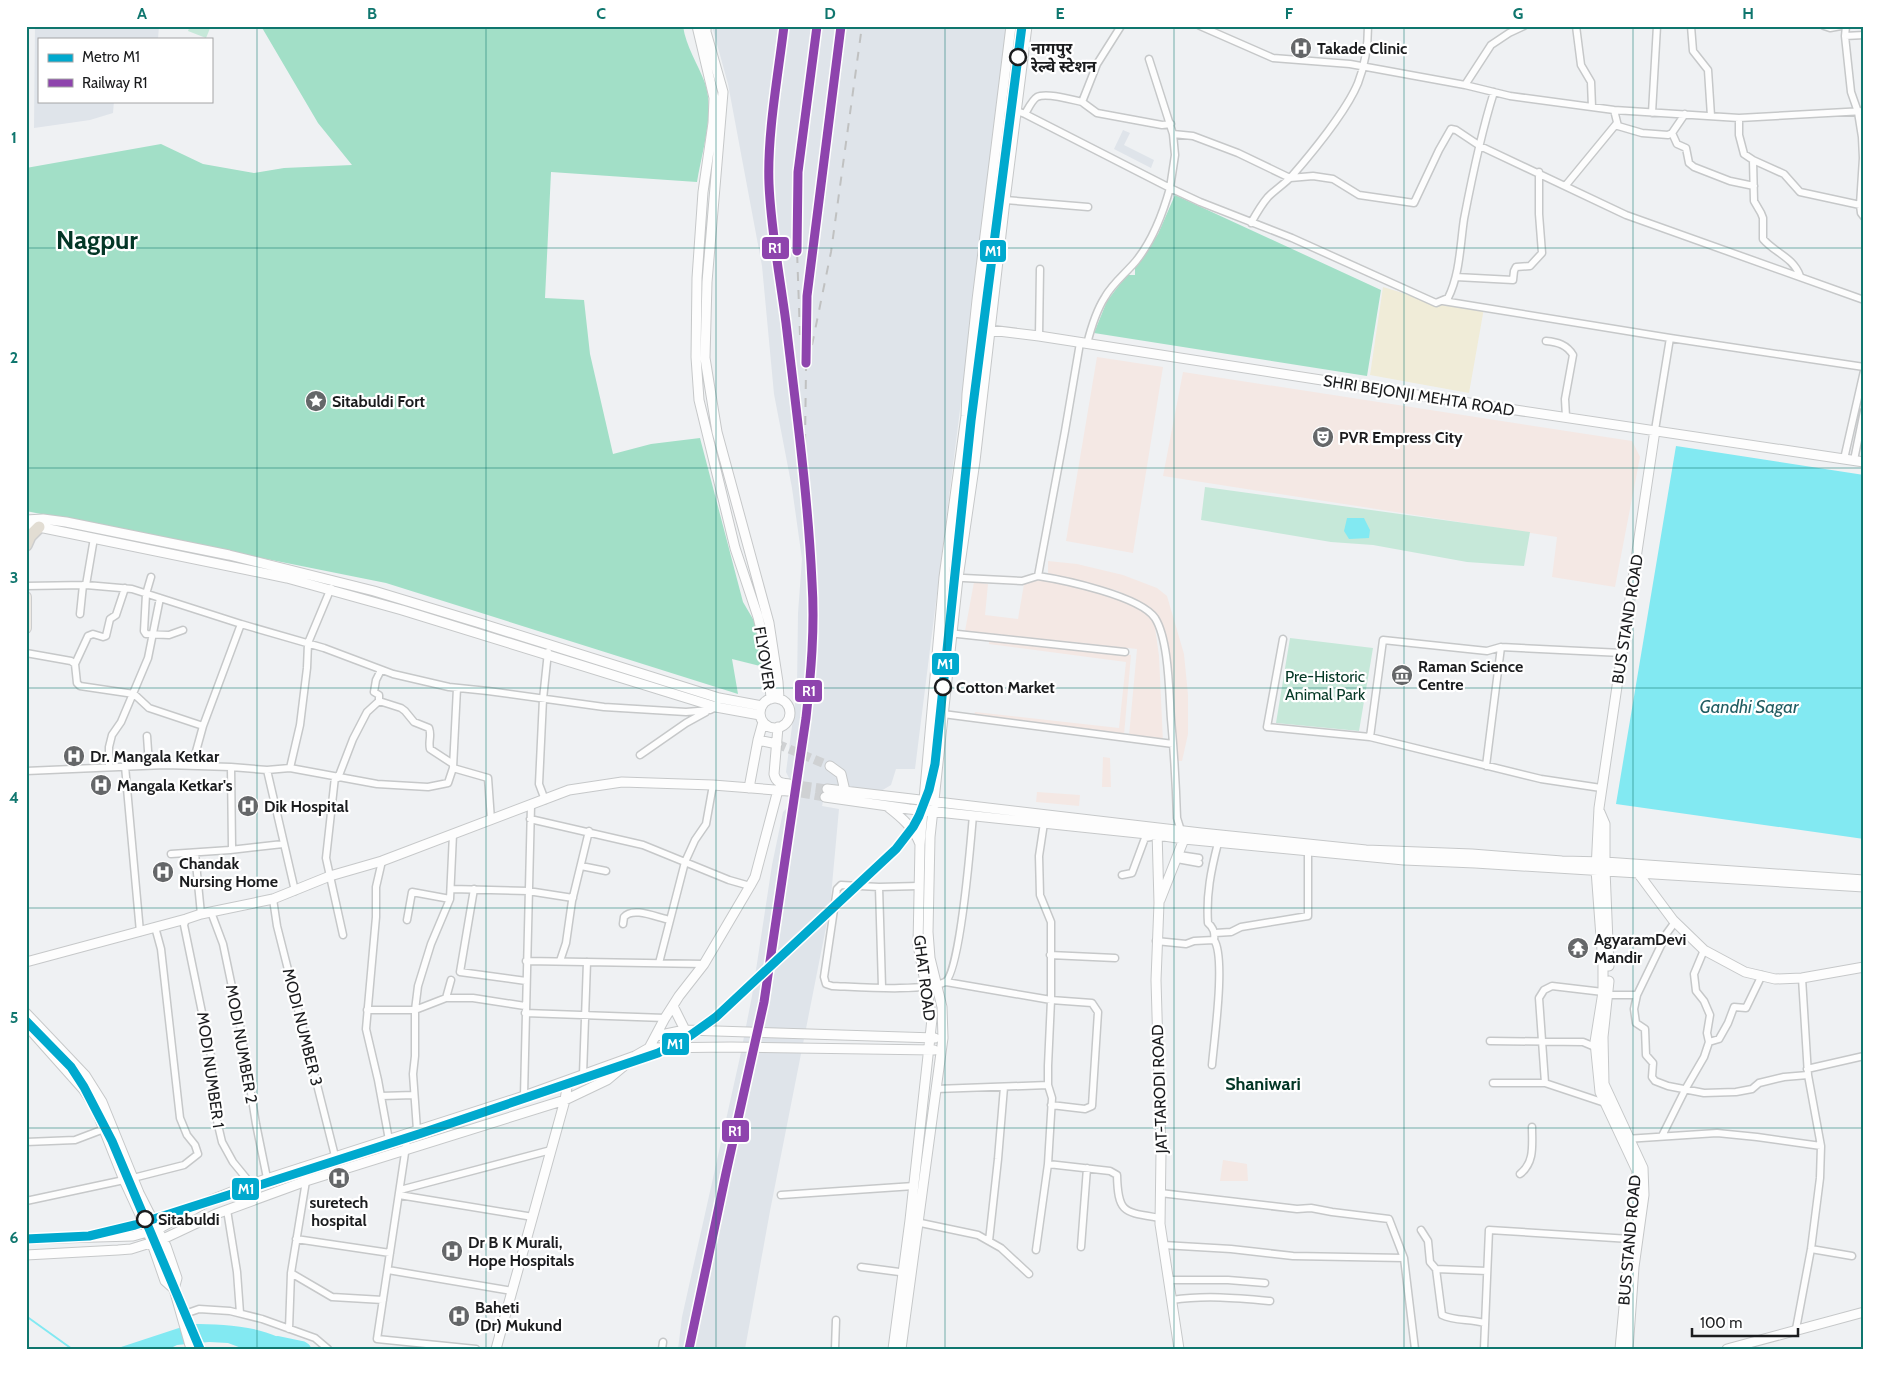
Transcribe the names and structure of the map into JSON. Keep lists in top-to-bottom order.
{
  "streets": {
    "main road": [
      "SHRI BEJONJI MEHTA ROAD",
      "BUS STAND ROAD",
      "FLYOVER",
      "GHAT ROAD",
      "JAT-TARODI ROAD"
    ],
    "street": ["MODI NUMBER 3", "MODI NUMBER 2", "MODI NUMBER 1"]
  },
  "crossings": [
    ["SHRI BEJONJI MEHTA ROAD", "BUS STAND ROAD"],
    ["SHRI BEJONJI MEHTA ROAD", "GHAT ROAD"]
  ],
  "districts": ["Nagpur", "Shaniwari"],
  "water": ["Gandhi Sagar"],
  "parks": ["Pre-Historic Animal Park"],
  "places": {
    "hospital": [
      "Takade Clinic",
      "Dr. Mangala Ketkar",
      "Mangala Ketkar's",
      "Dik Hospital",
      "Chandak Nursing Home",
      "suretech hospital",
      "Dr B K Murali, Hope Hospitals",
      "Baheti (Dr) Mukund"
    ],
    "other": ["नागपुर रेल्वे स्टेशन", "Cotton Market", "Sitabuldi"],
    "place": ["Sitabuldi Fort"],
    "theatre": ["PVR Empress City"],
    "museum": ["Raman Science Centre"],
    "temple": ["AgyaramDevi Mandir"]
  },
  "lines": ["metro line M1", "rail line R1"],
  "legend": ["Metro M1", "Railway R1"],
  "scale_bar": "100 m",
  "grid": {
    "columns": [
      "A",
      "B",
      "C",
      "D",
      "E",
      "F",
      "G",
      "H"
    ],
    "rows": [
      "1",
      "2",
      "3",
      "4",
      "5",
      "6"
    ]
  }
}
